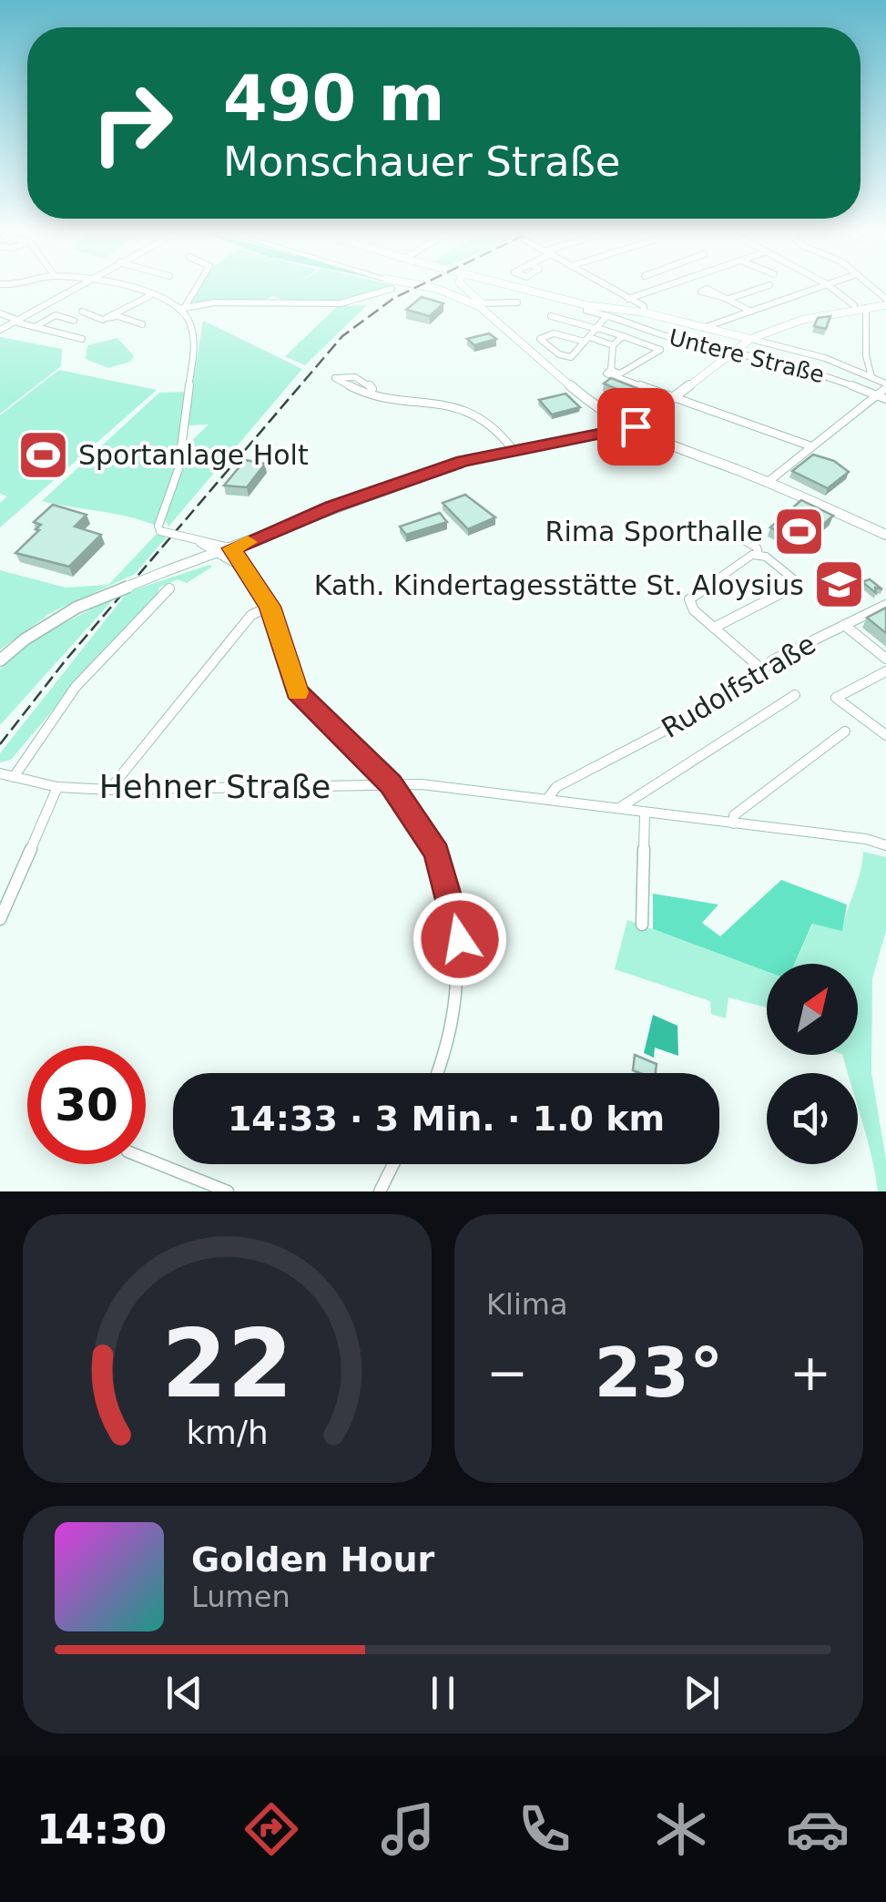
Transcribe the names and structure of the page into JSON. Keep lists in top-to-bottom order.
{
  "streets": {
    "street": ["Untere Straße", "Rudolfstraße", "Hehner Straße"]
  },
  "crossings": [
    ["Rudolfstraße", "Hehner Straße"]
  ],
  "places": {
    "sports": ["Sportanlage Holt", "Rima Sporthalle"],
    "school or university": ["Kath. Kindertagesstätte St. Aloysius"]
  },
  "north": "top right",
  "page": {
    "turn": ["490 m", "Monschauer Straße"],
    "limit": "30",
    "trip": "14:33 · 3 Min. · 1.0 km",
    "tile": "Klima",
    "heat": ["−", "23°", "+"],
    "song": ["Golden Hour", "Lumen"],
    "tabs": "14:30",
    "gauge": ["22", "km/h"]
  }
}
